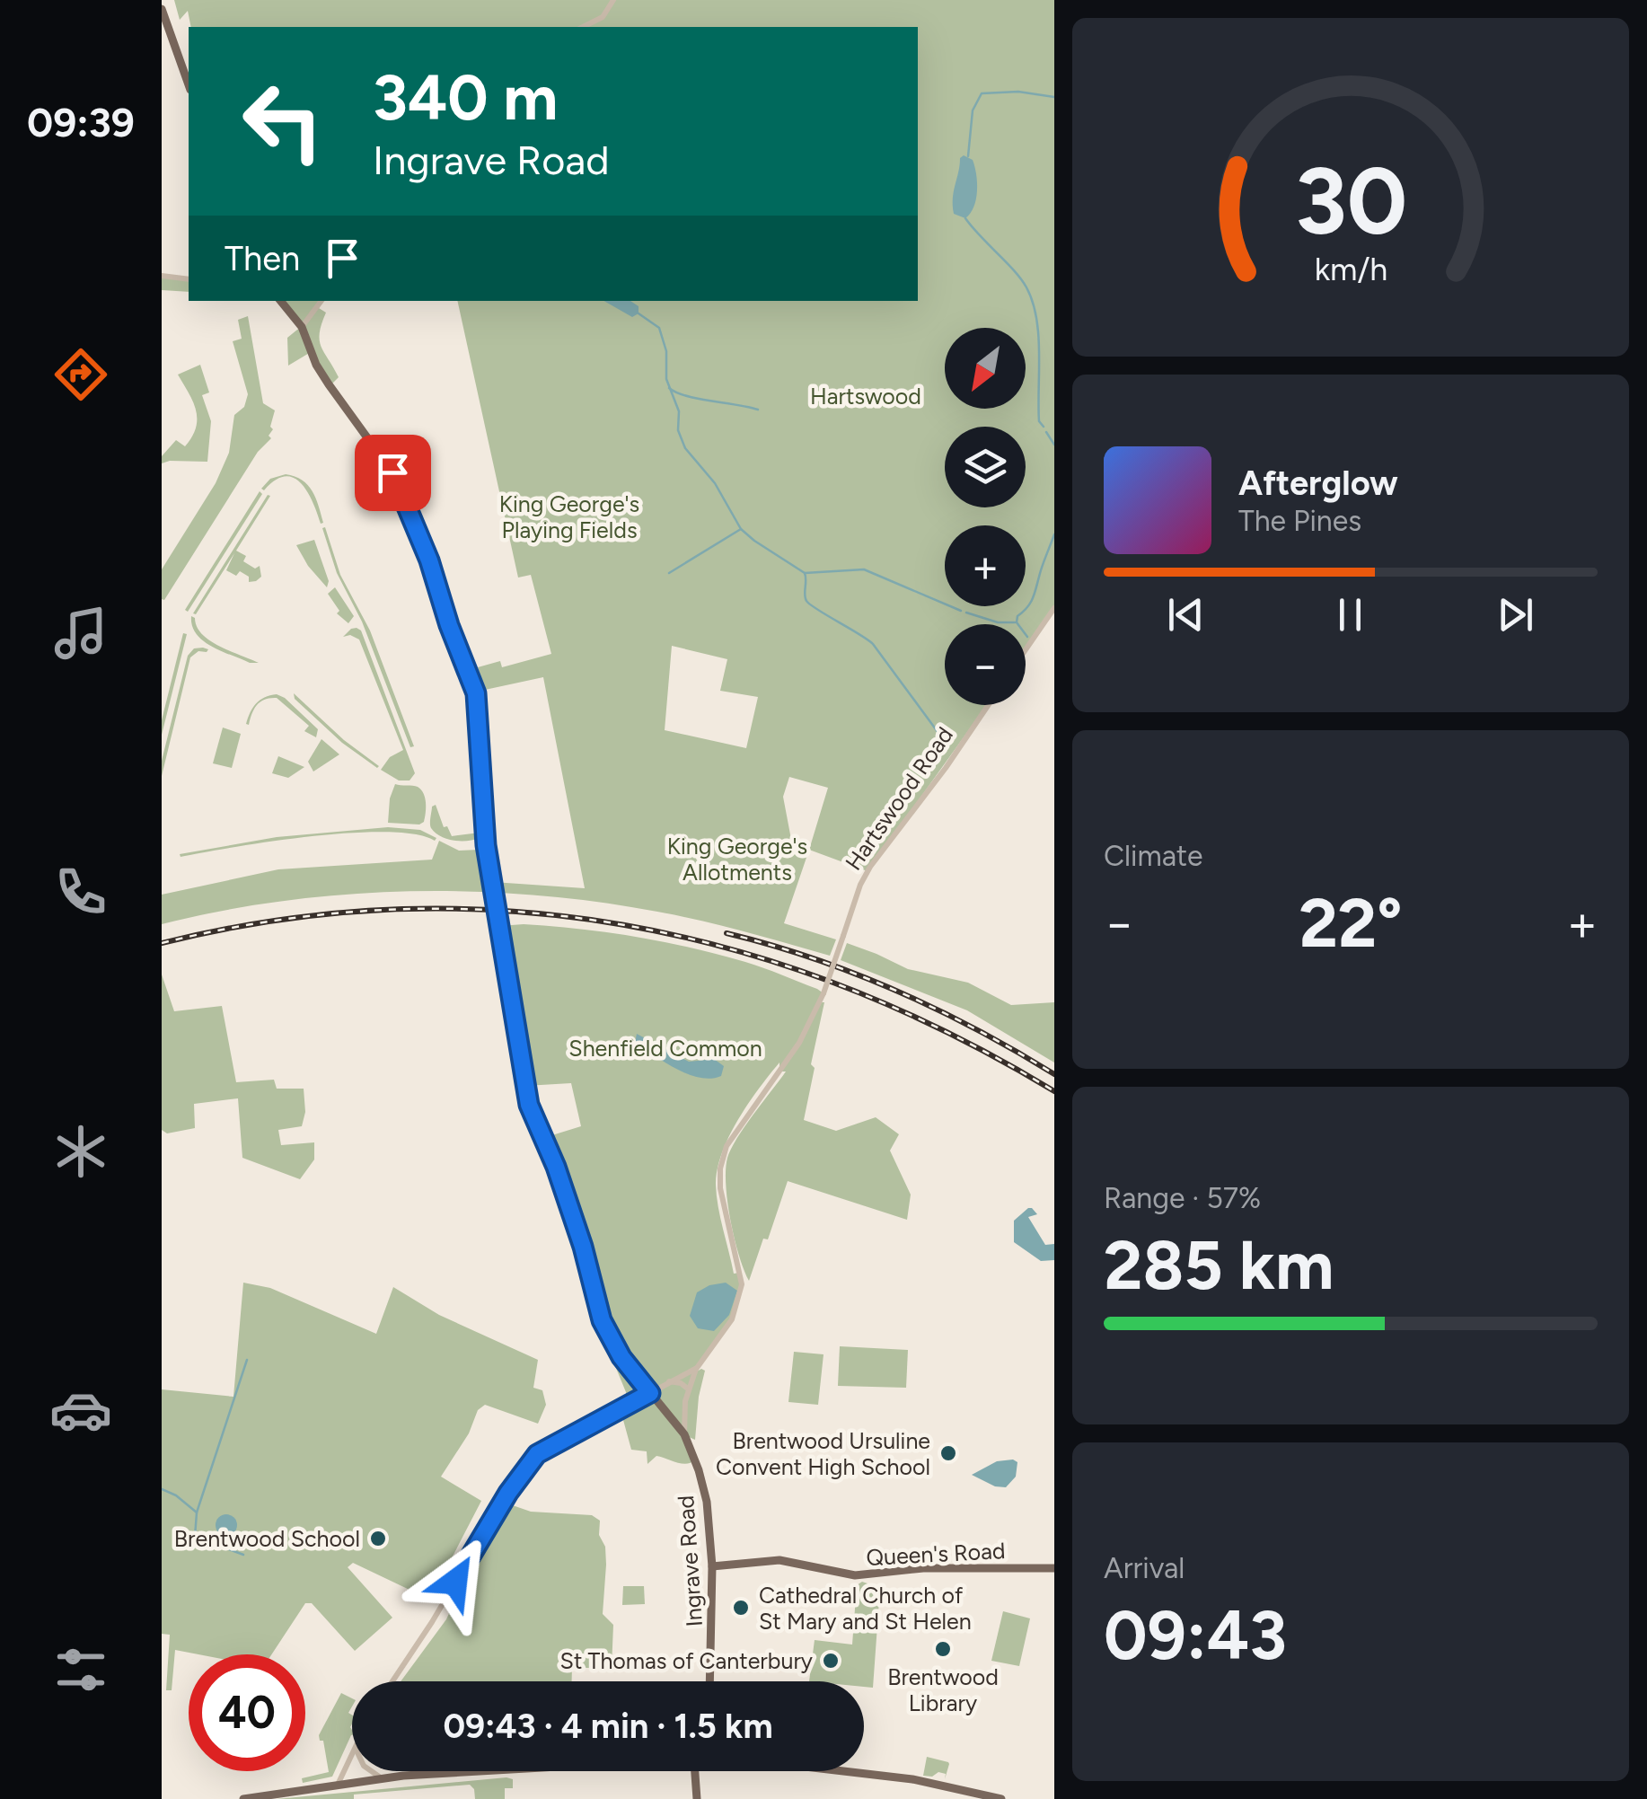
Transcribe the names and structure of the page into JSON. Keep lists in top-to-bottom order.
{
  "streets": {
    "main road": ["Queen's Road", "Ingrave Road"],
    "street": ["Hartswood Road"]
  },
  "crossings": [
    ["Queen's Road", "Ingrave Road"]
  ],
  "parks": [
    "Hartswood",
    "King George's Playing Fields",
    "King George's Allotments",
    "Shenfield Common"
  ],
  "places": [
    "Brentwood Ursuline Convent High School",
    "Brentwood School",
    "Cathedral Church of St Mary and St Helen",
    "Brentwood Library",
    "St Thomas of Canterbury"
  ],
  "north": "bottom left",
  "page": {
    "tabs": "09:39",
    "turn": ["340 m", "Ingrave Road"],
    "then": "Then",
    "map_buttons": ["+", "−"],
    "song": ["Afterglow", "The Pines"],
    "tile": [
      "Climate",
      ["Range · 57%", "285 km"],
      ["Arrival", "09:43"]
    ],
    "heat": ["−", "22°", "+"],
    "limit": "40",
    "trip": "09:43 · 4 min · 1.5 km",
    "gauge": ["30", "km/h"]
  }
}
